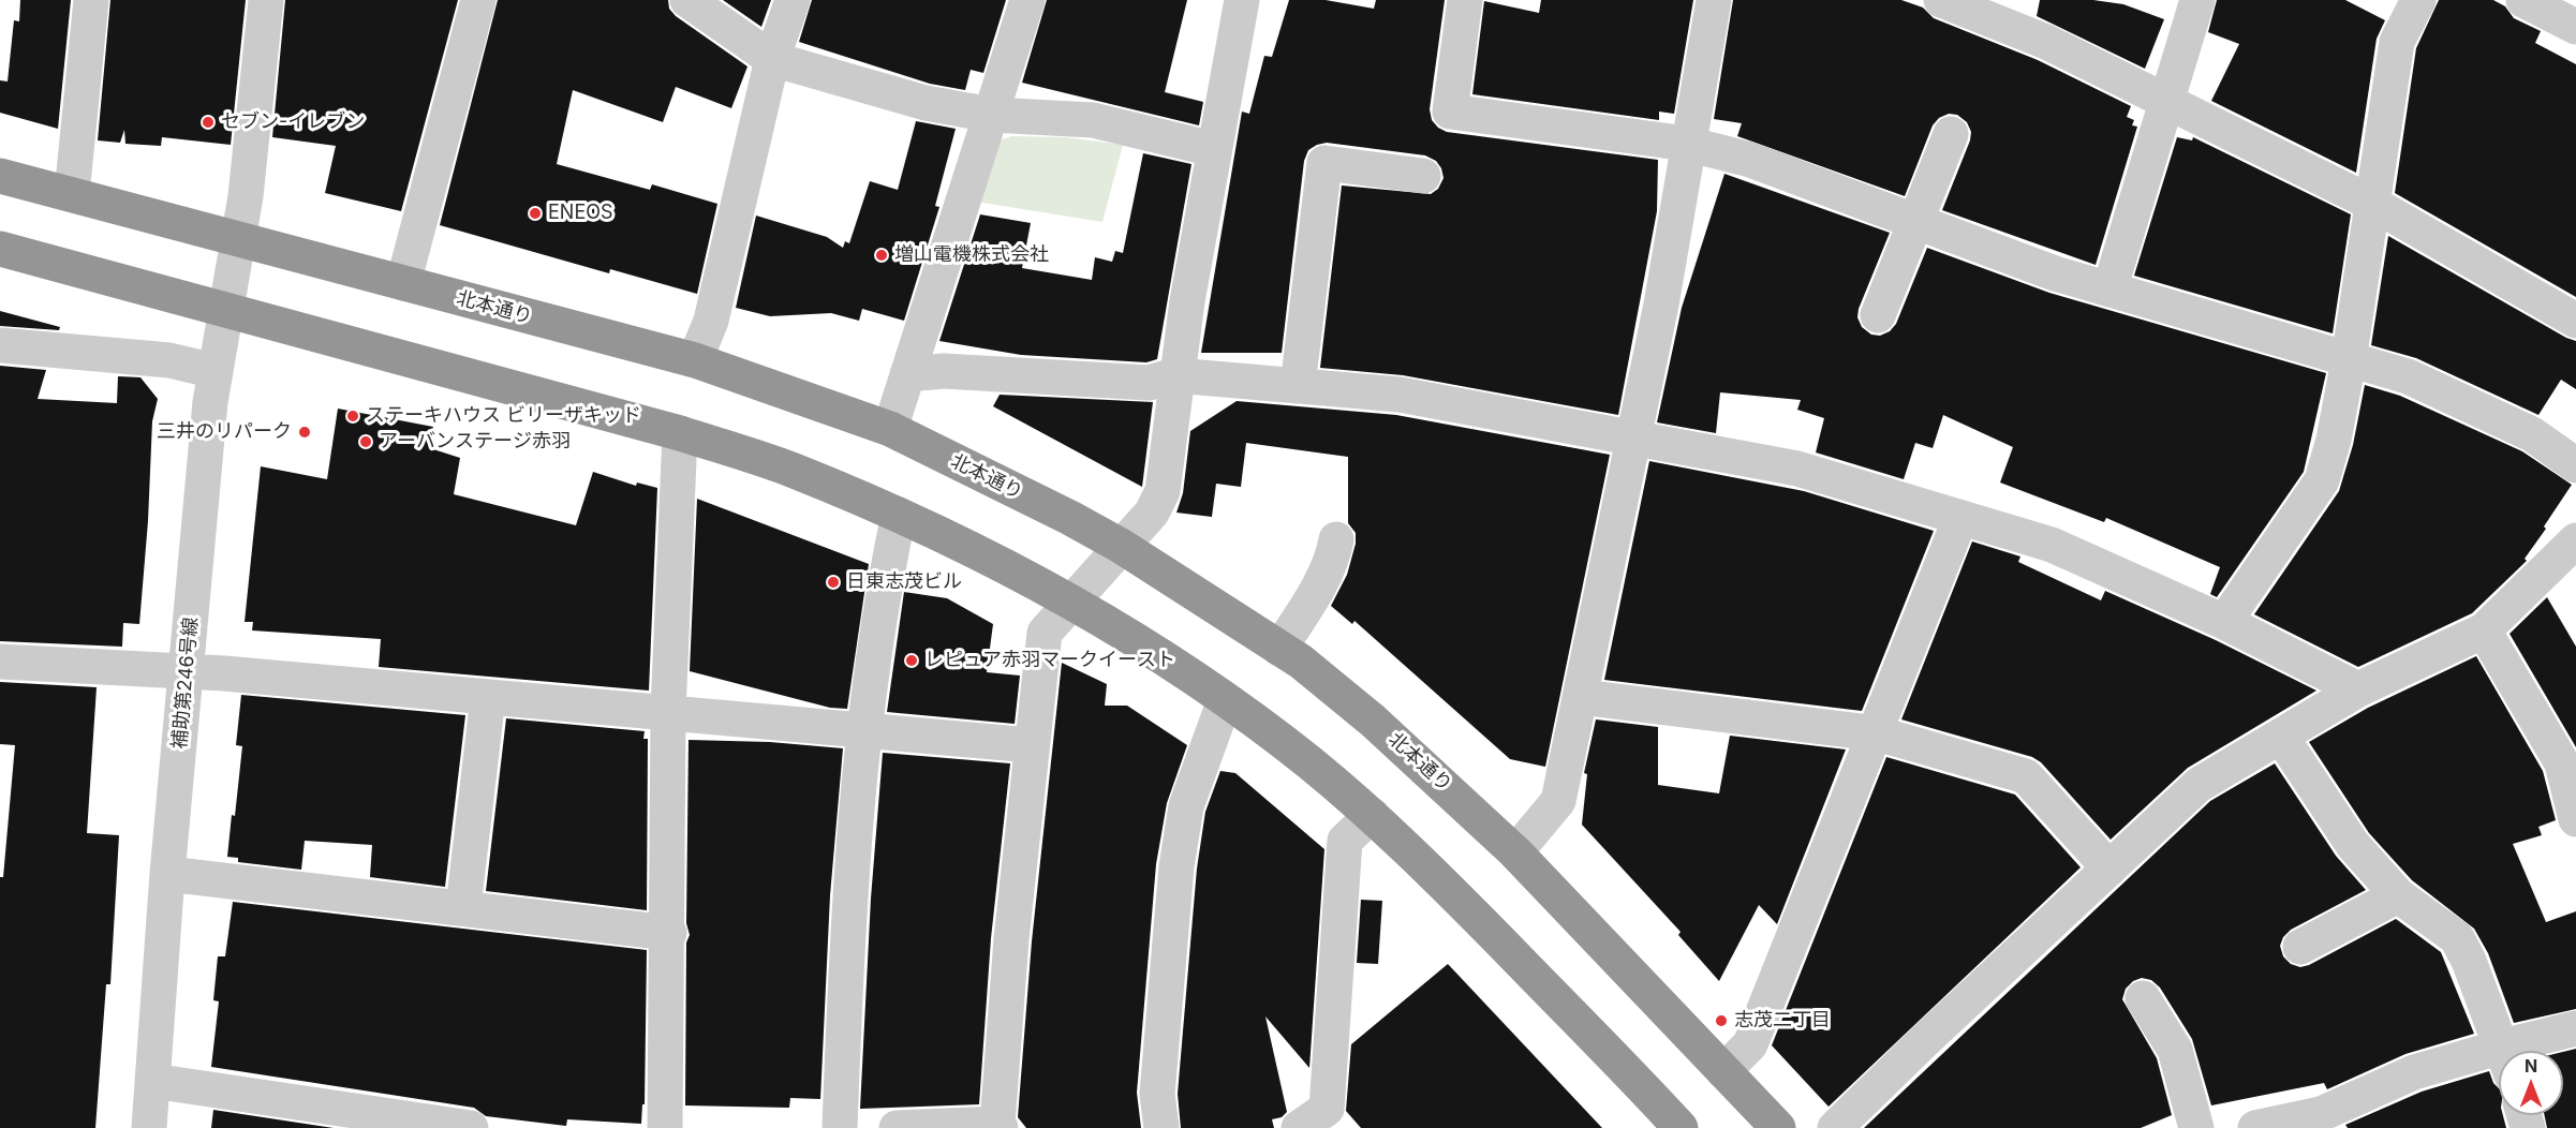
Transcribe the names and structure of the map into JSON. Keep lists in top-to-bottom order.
{
  "streets": {
    "highway": ["北本通り"],
    "street": ["補助第246号線"]
  },
  "crossings": [
    ["北本通り", "補助第246号線"]
  ],
  "places": [
    "セブン-イレブン",
    "ENEOS",
    "増山電機株式会社",
    "ステーキハウス ビリーザキッド",
    "三井のリパーク",
    "アーバンステージ赤羽",
    "日東志茂ビル",
    "レピュア赤羽マークイースト",
    "志茂二丁目"
  ],
  "north": "top"
}
